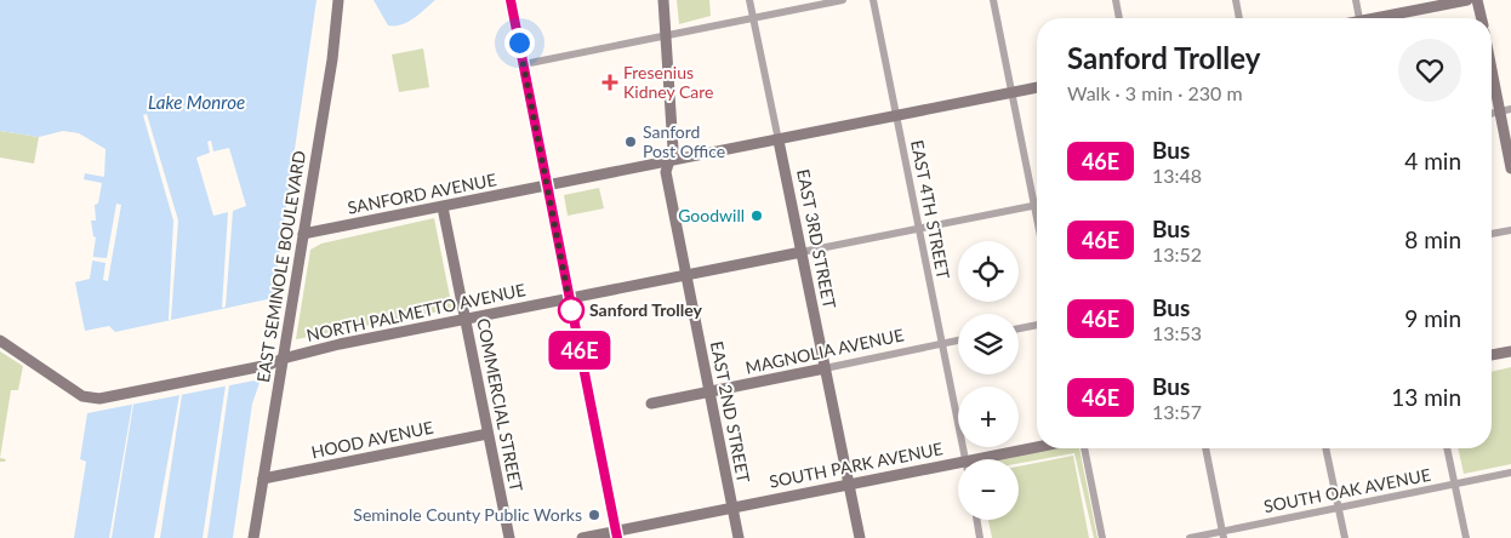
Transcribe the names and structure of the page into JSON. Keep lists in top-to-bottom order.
{
  "streets": {
    "street": [
      "SANFORD AVENUE",
      "EAST 4TH STREET",
      "EAST 3RD STREET",
      "EAST SEMINOLE BOULEVARD",
      "NORTH PALMETTO AVENUE",
      "MAGNOLIA AVENUE",
      "COMMERCIAL STREET",
      "EAST 2ND STREET",
      "HOOD AVENUE",
      "SOUTH PARK AVENUE",
      "SOUTH OAK AVENUE"
    ]
  },
  "crossings": [
    ["SANFORD AVENUE", "EAST 4TH STREET"],
    ["SANFORD AVENUE", "EAST 3RD STREET"],
    ["SANFORD AVENUE", "EAST SEMINOLE BOULEVARD"],
    ["SANFORD AVENUE", "COMMERCIAL STREET"],
    ["SANFORD AVENUE", "EAST 2ND STREET"],
    ["EAST 4TH STREET", "MAGNOLIA AVENUE"],
    ["EAST 3RD STREET", "NORTH PALMETTO AVENUE"],
    ["EAST 3RD STREET", "MAGNOLIA AVENUE"],
    ["EAST 3RD STREET", "SOUTH PARK AVENUE"],
    ["EAST SEMINOLE BOULEVARD", "NORTH PALMETTO AVENUE"],
    ["EAST SEMINOLE BOULEVARD", "HOOD AVENUE"],
    ["NORTH PALMETTO AVENUE", "COMMERCIAL STREET"],
    ["NORTH PALMETTO AVENUE", "EAST 2ND STREET"],
    ["MAGNOLIA AVENUE", "EAST 2ND STREET"],
    ["COMMERCIAL STREET", "HOOD AVENUE"],
    ["EAST 2ND STREET", "SOUTH PARK AVENUE"]
  ],
  "water": ["Lake Monroe"],
  "places": {
    "health": ["Fresenius Kidney Care"],
    "other": [
      "Sanford Post Office",
      "Goodwill",
      "Sanford Trolley",
      "Seminole County Public Works"
    ]
  },
  "lines": ["bus line 46E"],
  "page": {
    "on_map": "46E",
    "heading": ["Sanford Trolley", "Walk · 3 min · 230 m"],
    "list": [
      {
        "mark": "46E",
        "name": "Bus",
        "note": "13:48",
        "value": "4 min"
      },
      {
        "mark": "46E",
        "name": "Bus",
        "note": "13:52",
        "value": "8 min"
      },
      {
        "mark": "46E",
        "name": "Bus",
        "note": "13:53",
        "value": "9 min"
      },
      {
        "mark": "46E",
        "name": "Bus",
        "note": "13:57",
        "value": "13 min"
      }
    ],
    "map_buttons": ["+", "−"]
  }
}
